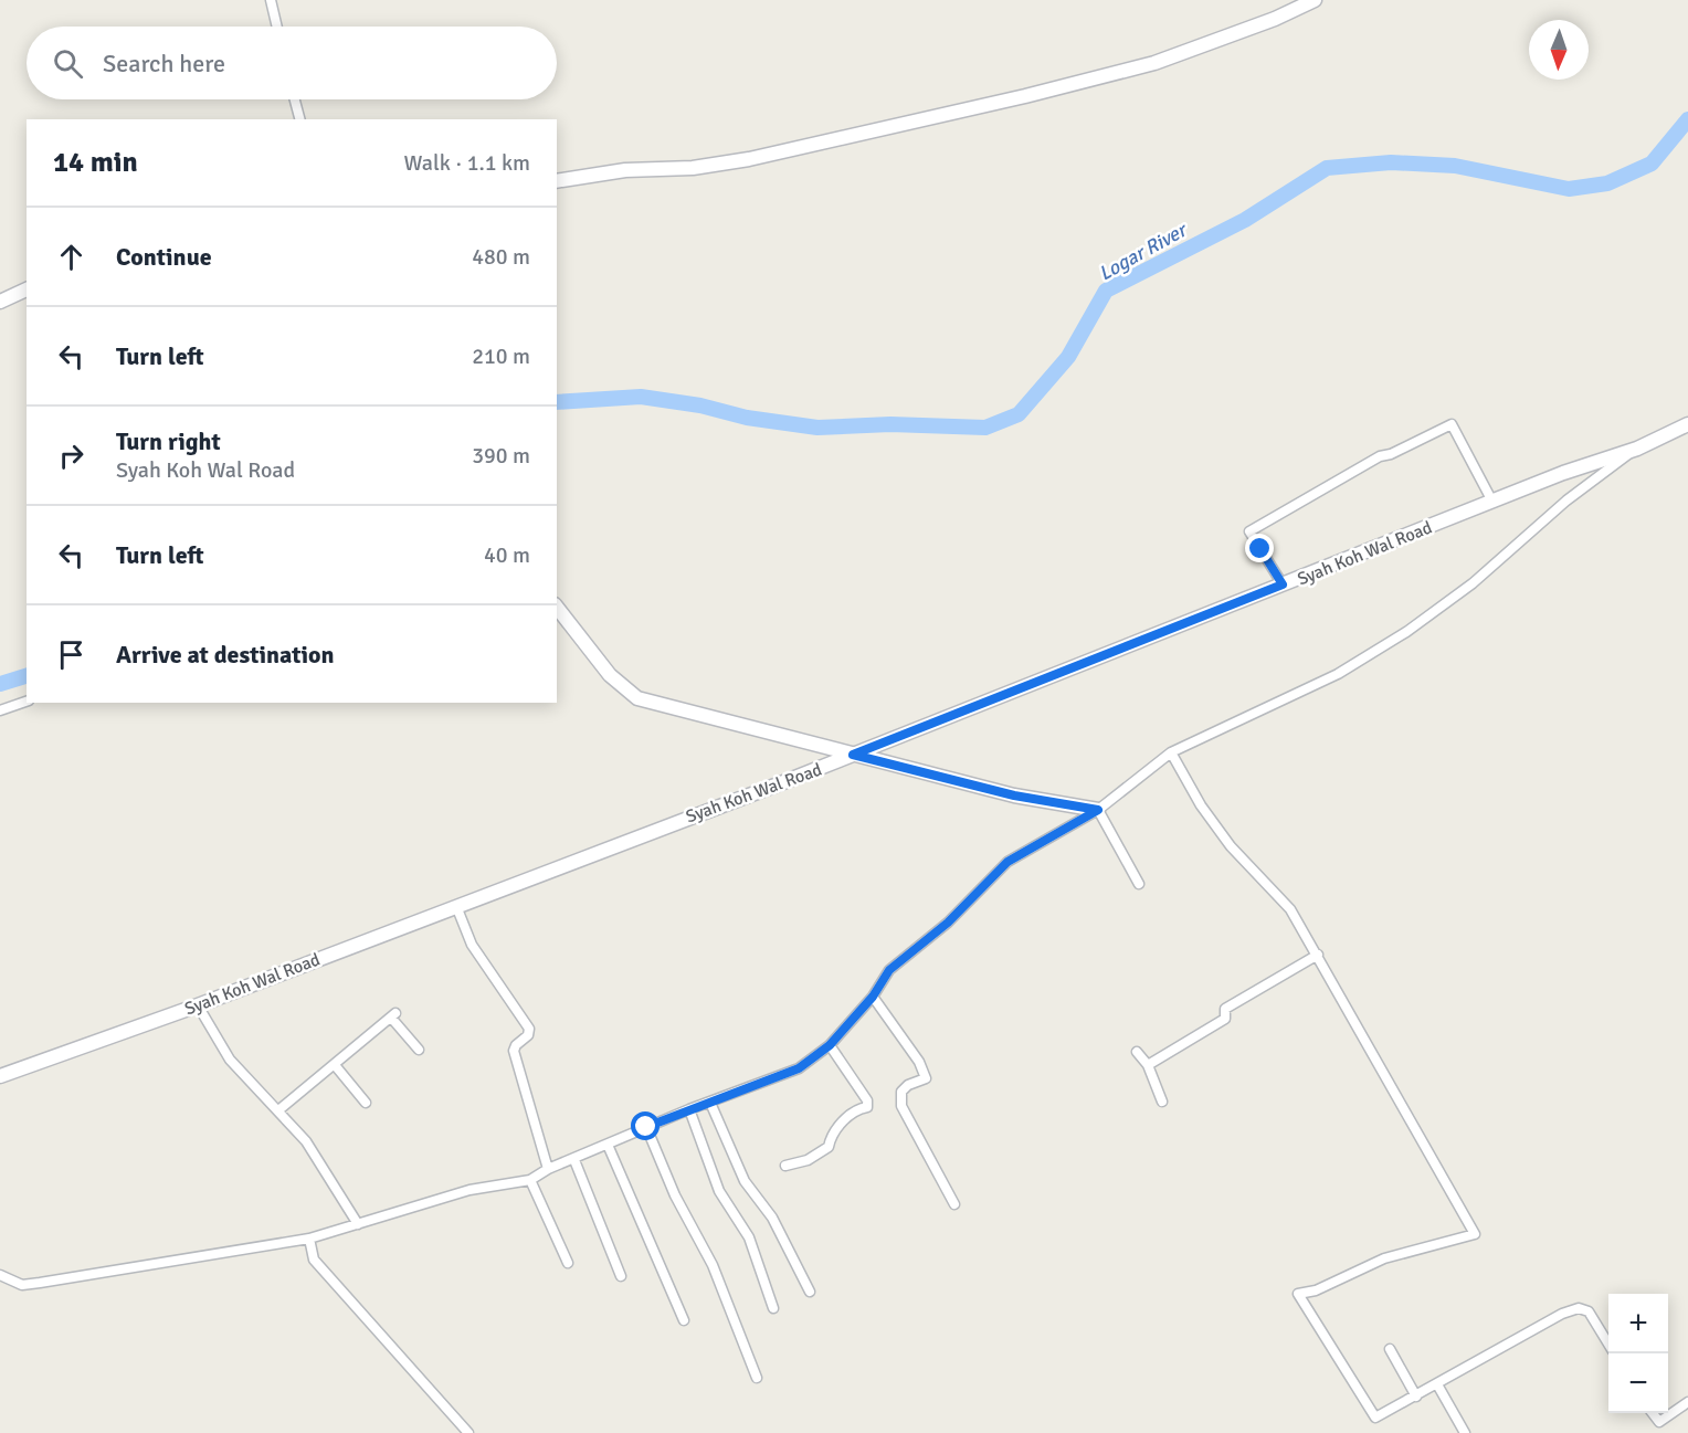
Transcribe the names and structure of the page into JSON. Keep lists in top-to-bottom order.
{
  "streets": {
    "street": ["Syah Koh Wal Road"]
  },
  "water": ["Logar River"],
  "north": "bottom",
  "page": {
    "search": "Search here",
    "heading": ["14 min", "Walk · 1.1 km"],
    "list": [
      ["Continue", "480 m"],
      ["Turn left", "210 m"],
      ["Turn right", "Syah Koh Wal Road", "390 m"],
      ["Turn left", "40 m"],
      "Arrive at destination"
    ],
    "map_buttons": ["+", "−"]
  }
}
